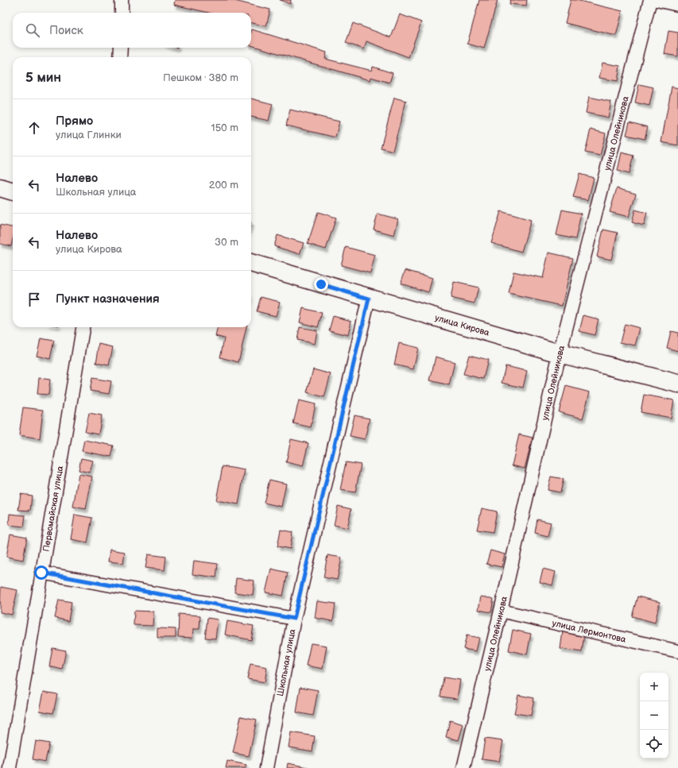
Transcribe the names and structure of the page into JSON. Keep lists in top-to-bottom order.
{
  "streets": {
    "street": [
      "улица Олейникова",
      "улица Кирова",
      "Первомайская улица",
      "улица Лермонтова",
      "Школьная улица"
    ]
  },
  "crossings": [
    ["улица Олейникова", "улица Кирова"],
    ["улица Олейникова", "улица Лермонтова"],
    ["улица Кирова", "Школьная улица"]
  ],
  "page": {
    "search": "Поиск",
    "heading": ["5 мин", "Пешком · 380 m"],
    "list": [
      ["Прямо", "улица Глинки", "150 m"],
      ["Налево", "Школьная улица", "200 m"],
      ["Налево", "улица Кирова", "30 m"],
      "Пункт назначения"
    ],
    "map_buttons": ["+", "−"]
  }
}
